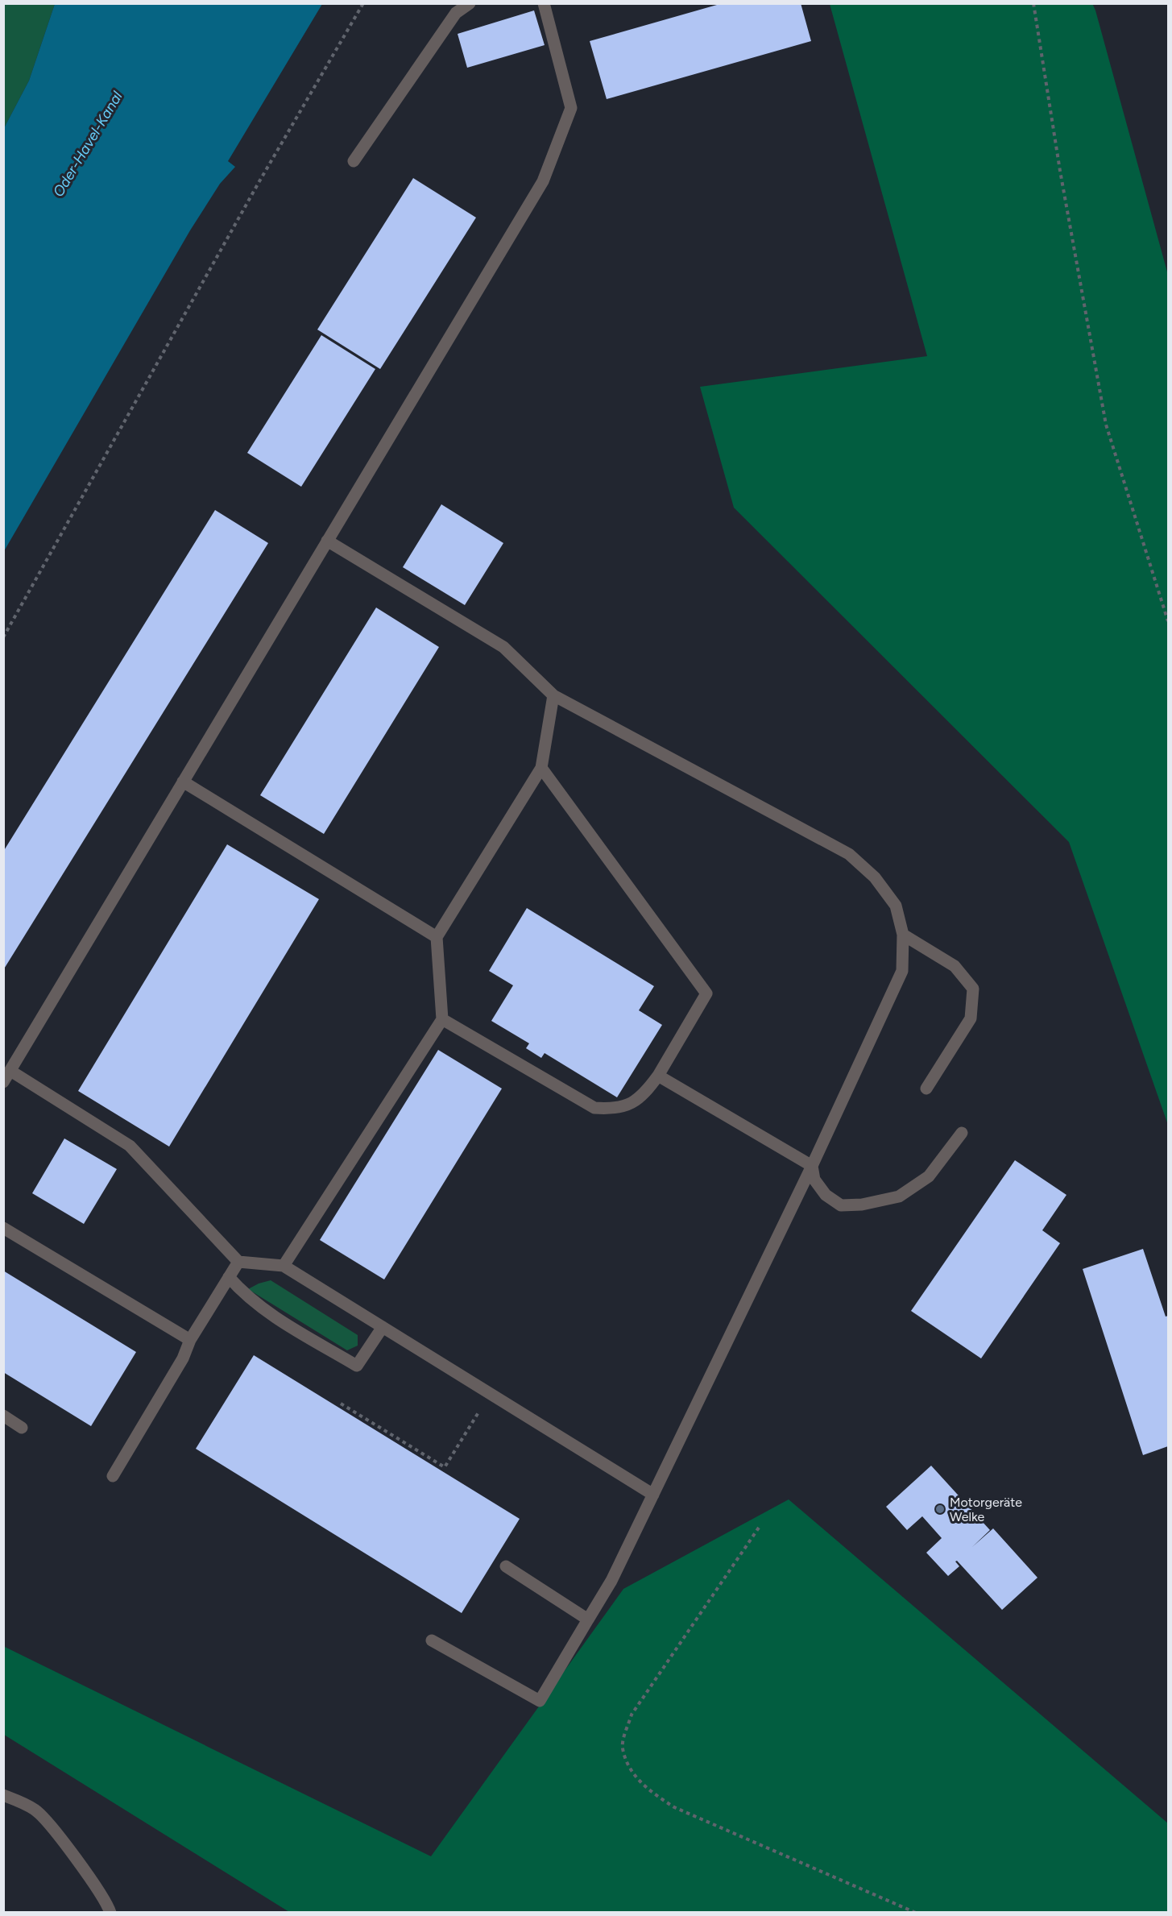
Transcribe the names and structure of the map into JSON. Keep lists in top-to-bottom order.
{
  "water": ["Oder-Havel-Kanal"],
  "places": ["Motorgeräte Welke"]
}
